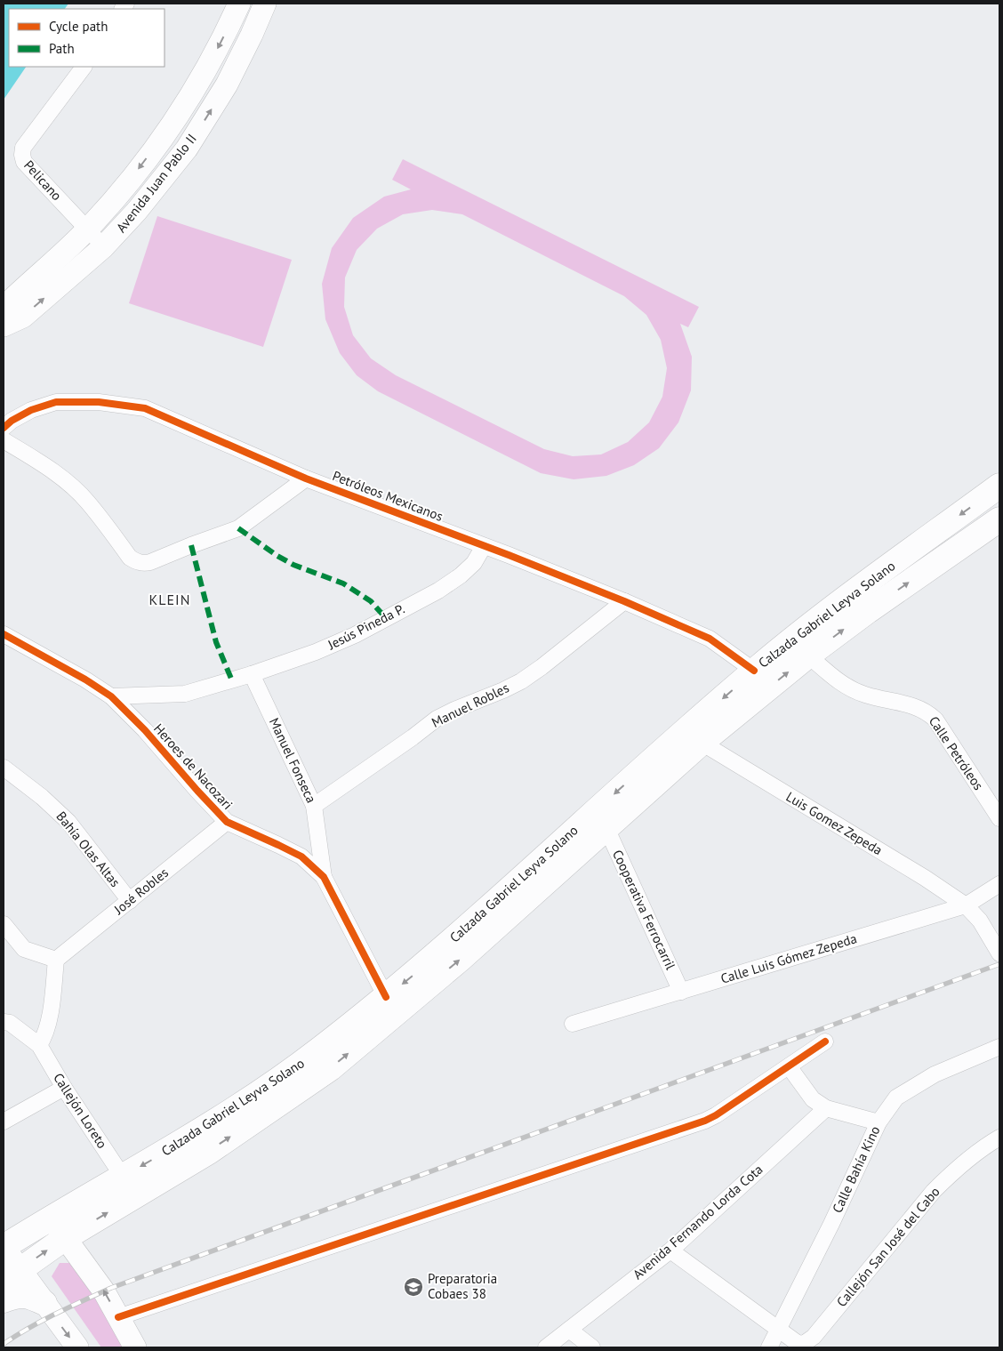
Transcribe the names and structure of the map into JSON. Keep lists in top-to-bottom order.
{
  "streets": {
    "main road": ["Avenida Juan Pablo II", "Calzada Gabriel Leyva Solano"],
    "street": [
      "Pelicano",
      "Petróleos Mexicanos",
      "Jesús Pineda P.",
      "Manuel Robles",
      "Calle Petróleos",
      "Manuel Fonseca",
      "Heroes de Nacozari",
      "Luis Gomez Zepeda",
      "Bahía Olas Altas",
      "José Robles",
      "Cooperativa Ferrocarril",
      "Calle Luis Gómez Zepeda",
      "Callejón Loreto",
      "Calle Bahía Kino",
      "Avenida Fernando Lorda Cota",
      "Callejón San José del Cabo"
    ]
  },
  "crossings": [
    ["Pelicano", "Avenida Juan Pablo II"],
    ["Petróleos Mexicanos", "Calzada Gabriel Leyva Solano"],
    ["Petróleos Mexicanos", "Jesús Pineda P."],
    ["Petróleos Mexicanos", "Manuel Robles"],
    ["Calzada Gabriel Leyva Solano", "Calle Petróleos"],
    ["Calzada Gabriel Leyva Solano", "Heroes de Nacozari"],
    ["Calzada Gabriel Leyva Solano", "Luis Gomez Zepeda"],
    ["Calzada Gabriel Leyva Solano", "Cooperativa Ferrocarril"],
    ["Calzada Gabriel Leyva Solano", "Callejón Loreto"],
    ["Jesús Pineda P.", "Manuel Fonseca"],
    ["Jesús Pineda P.", "Heroes de Nacozari"],
    ["Manuel Robles", "Manuel Fonseca"],
    ["Manuel Fonseca", "Heroes de Nacozari"],
    ["Heroes de Nacozari", "José Robles"],
    ["Luis Gomez Zepeda", "Calle Luis Gómez Zepeda"],
    ["Bahía Olas Altas", "José Robles"],
    ["Cooperativa Ferrocarril", "Calle Luis Gómez Zepeda"],
    ["Calle Bahía Kino", "Callejón San José del Cabo"]
  ],
  "districts": ["KLEIN"],
  "places": {
    "school or university": ["Preparatoria Cobaes 38"]
  },
  "legend": ["Cycle path", "Path"]
}
